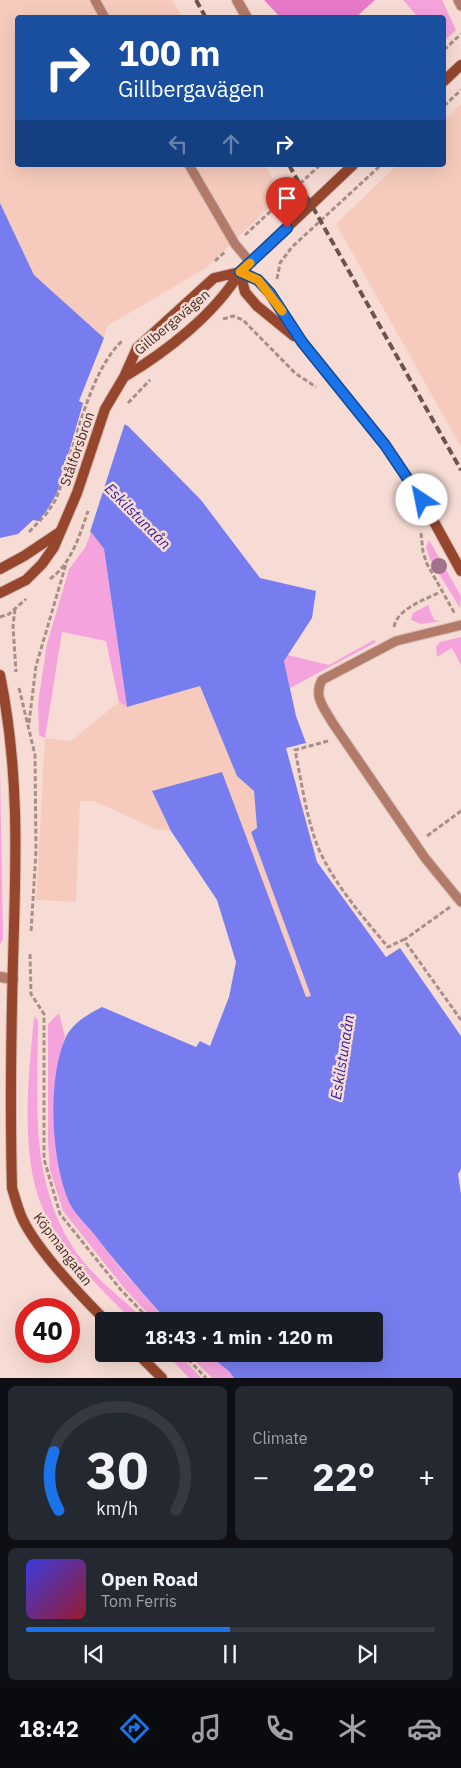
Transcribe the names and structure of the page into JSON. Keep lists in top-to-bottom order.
{
  "streets": {
    "street": ["Gillbergavägen", "Stålforsbron", "Köpmangatan"]
  },
  "crossings": [
    ["Gillbergavägen", "Stålforsbron"]
  ],
  "water": ["Eskilstunaån"],
  "page": {
    "turn": ["100 m", "Gillbergavägen"],
    "limit": "40",
    "trip": "18:43 · 1 min · 120 m",
    "tile": "Climate",
    "heat": ["−", "22°", "+"],
    "song": ["Open Road", "Tom Ferris"],
    "tabs": "18:42",
    "gauge": ["30", "km/h"]
  }
}
